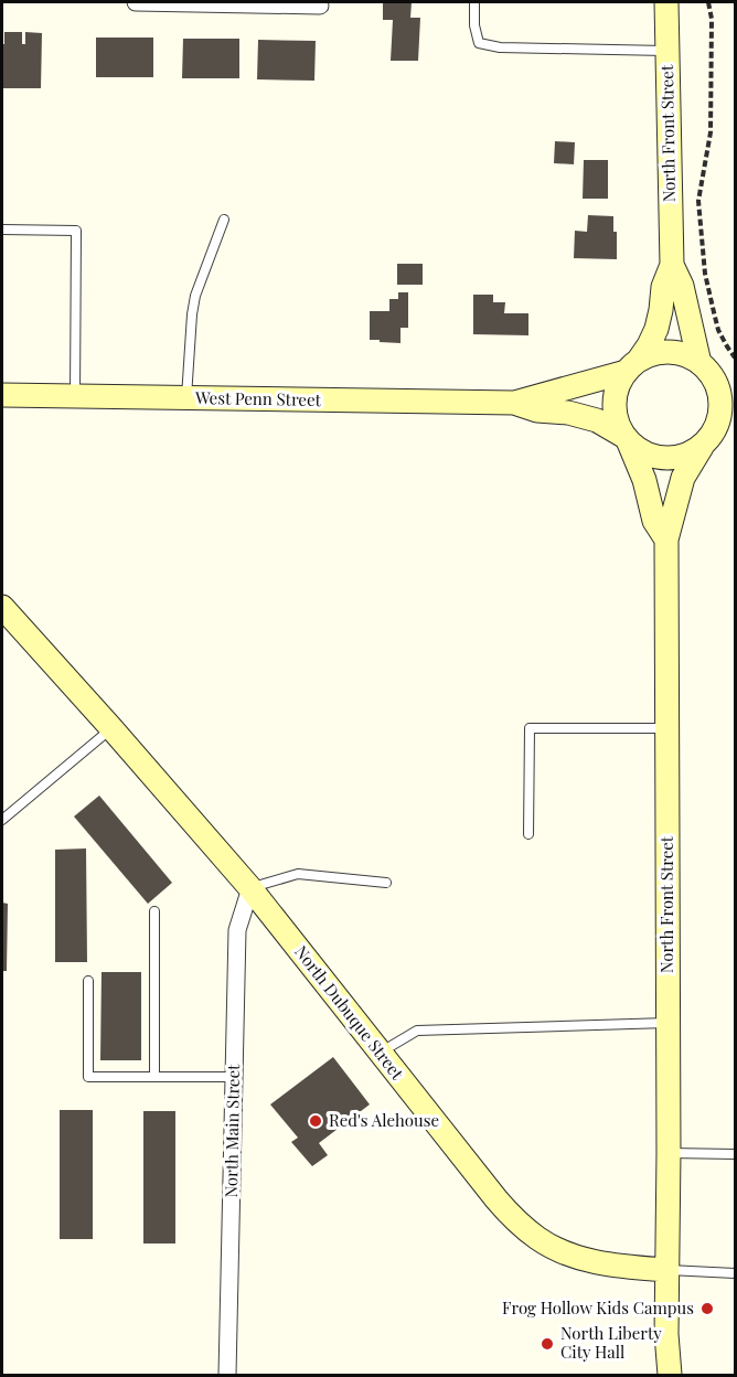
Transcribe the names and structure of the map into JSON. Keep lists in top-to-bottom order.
{
  "streets": {
    "main road": ["North Front Street", "West Penn Street", "North Dubuque Street"],
    "street": ["North Main Street"]
  },
  "crossings": [
    ["North Front Street", "West Penn Street"],
    ["North Front Street", "North Dubuque Street"],
    ["North Dubuque Street", "North Main Street"]
  ],
  "places": ["Red's Alehouse", "Frog Hollow Kids Campus", "North Liberty City Hall"]
}
